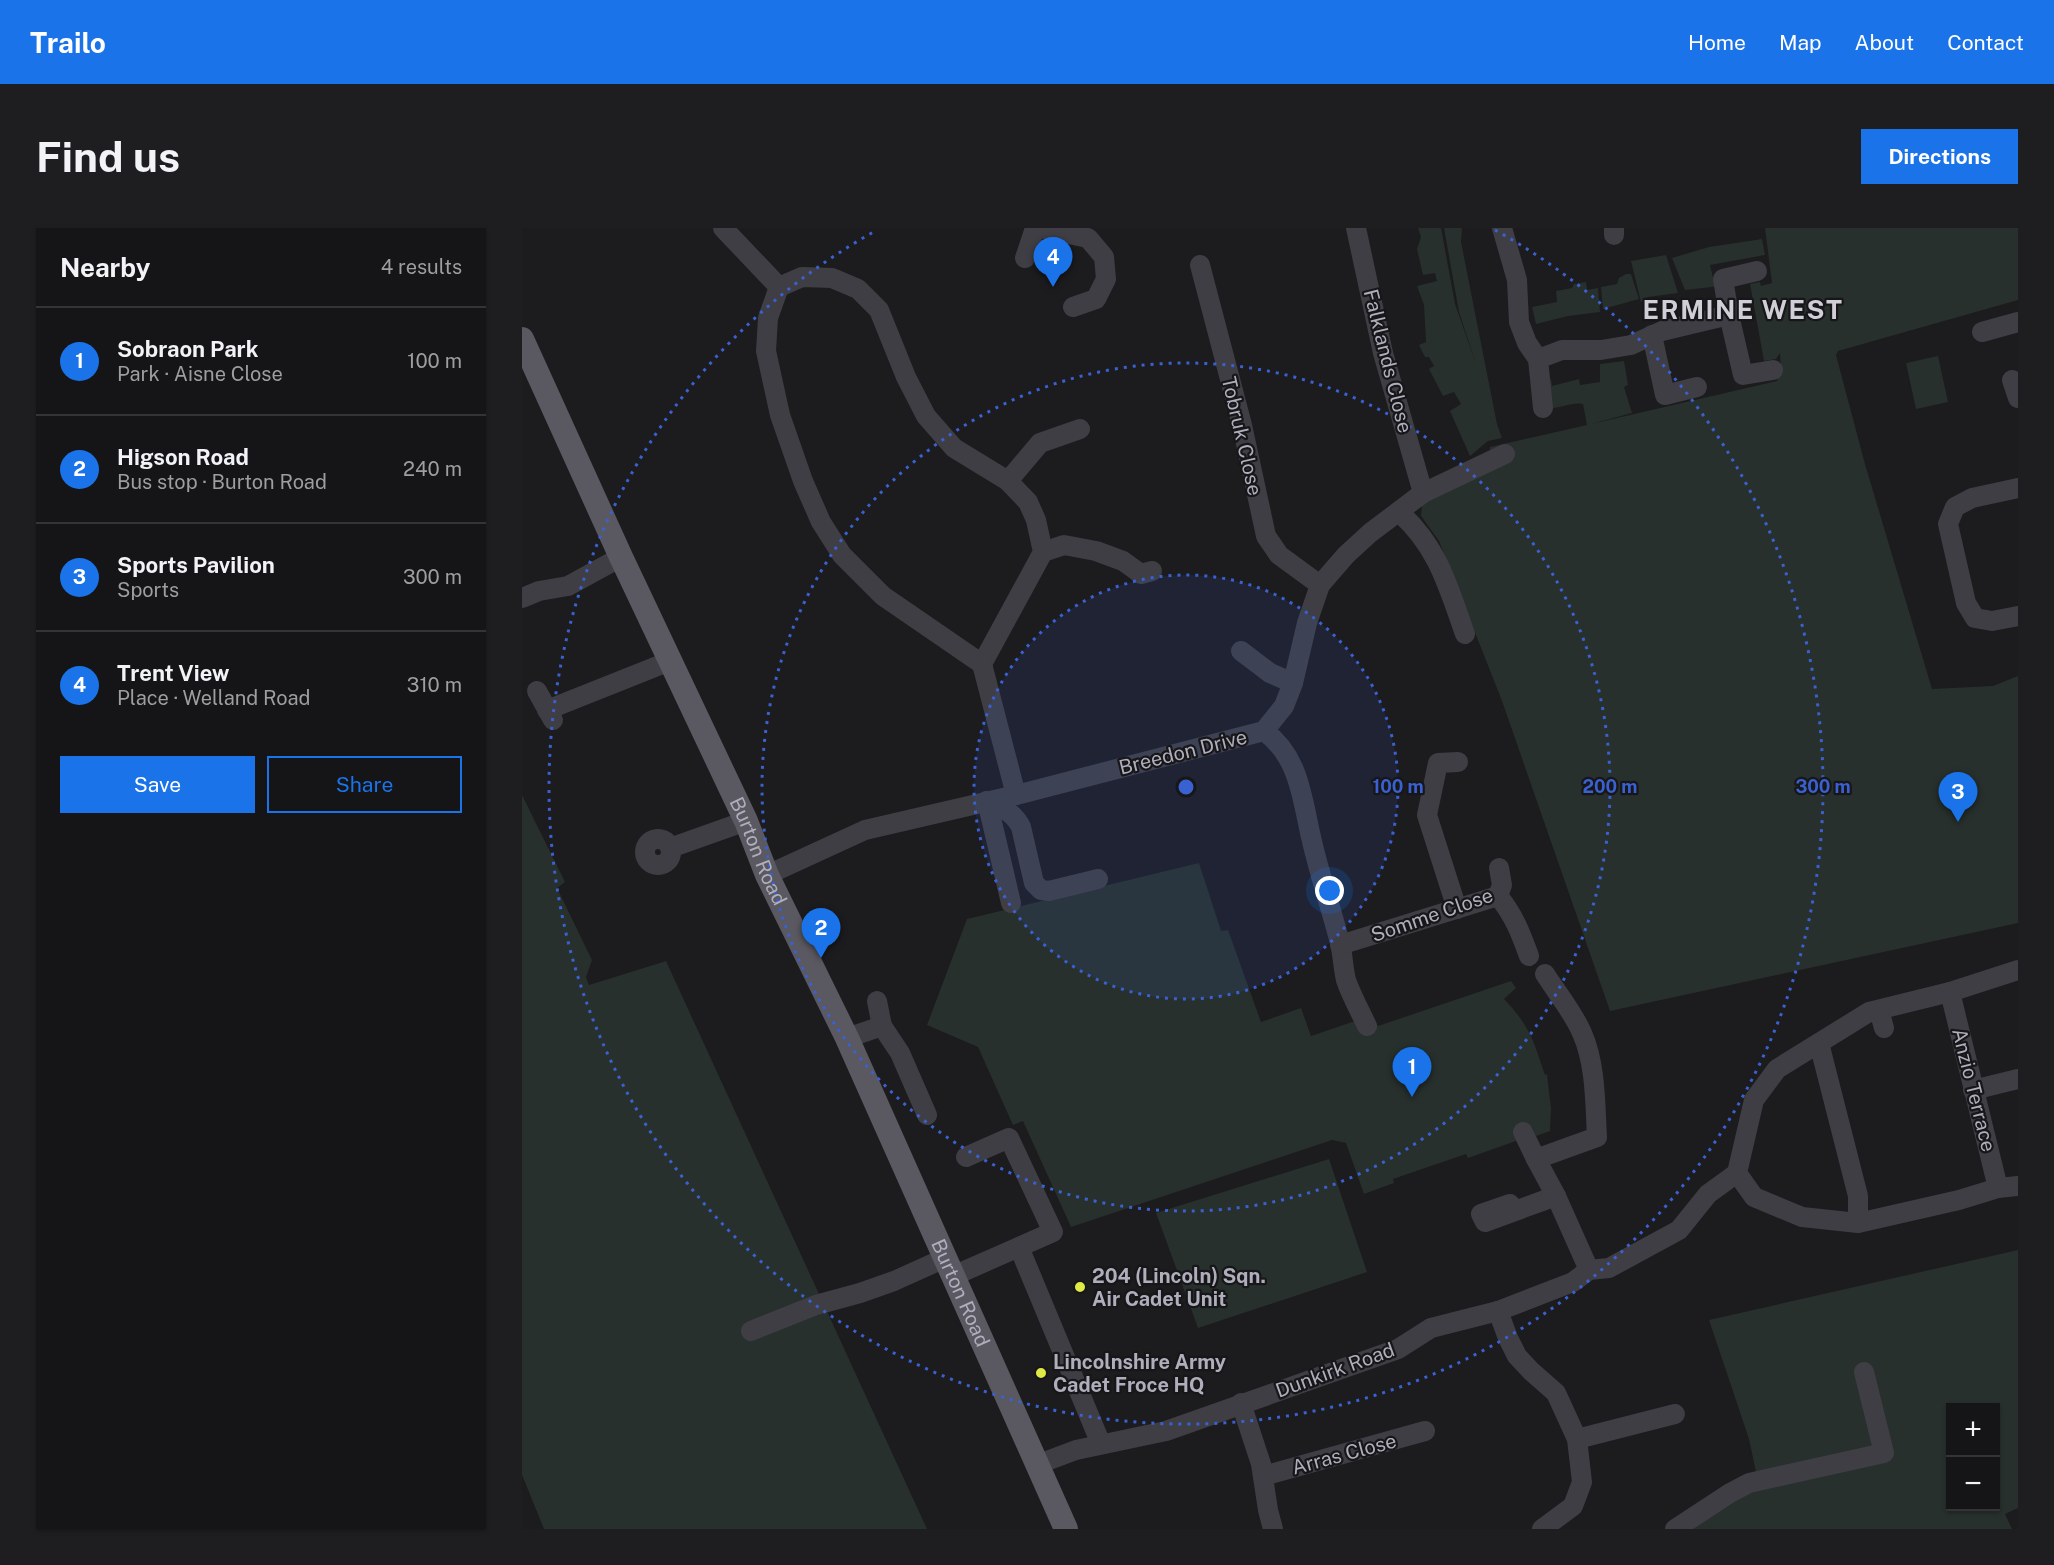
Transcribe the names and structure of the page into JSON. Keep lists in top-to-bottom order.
{
  "streets": {
    "main road": ["Burton Road"],
    "street": [
      "Falklands Close",
      "Tobruk Close",
      "Breedon Drive",
      "Somme Close",
      "Anzio Terrace",
      "Dunkirk Road",
      "Arras Close"
    ]
  },
  "crossings": [
    ["Falklands Close", "Breedon Drive"],
    ["Tobruk Close", "Breedon Drive"],
    ["Breedon Drive", "Burton Road"],
    ["Burton Road", "Dunkirk Road"]
  ],
  "districts": ["ERMINE WEST"],
  "places": ["204 (Lincoln) Sqn. Air Cadet Unit", "Lincolnshire Army Cadet Froce HQ"],
  "page": {
    "header": "Trailo",
    "nav": [
      "Home",
      "Map",
      "About",
      "Contact"
    ],
    "buttons": [
      "Directions",
      ["Save", "Share"]
    ],
    "title": "Find us",
    "heading": ["Nearby", "4 results"],
    "pins": [
      "4",
      "3",
      "2",
      "1"
    ],
    "list": [
      {
        "mark": "1",
        "name": "Sobraon Park",
        "note": "Park · Aisne Close",
        "value": "100 m"
      },
      {
        "mark": "2",
        "name": "Higson Road",
        "note": "Bus stop · Burton Road",
        "value": "240 m"
      },
      {
        "mark": "3",
        "name": "Sports Pavilion",
        "note": "Sports",
        "value": "300 m"
      },
      {
        "mark": "4",
        "name": "Trent View",
        "note": "Place · Welland Road",
        "value": "310 m"
      }
    ],
    "map_buttons": ["+", "−"]
  },
  "rings": ["100 m", "200 m", "300 m"]
}
